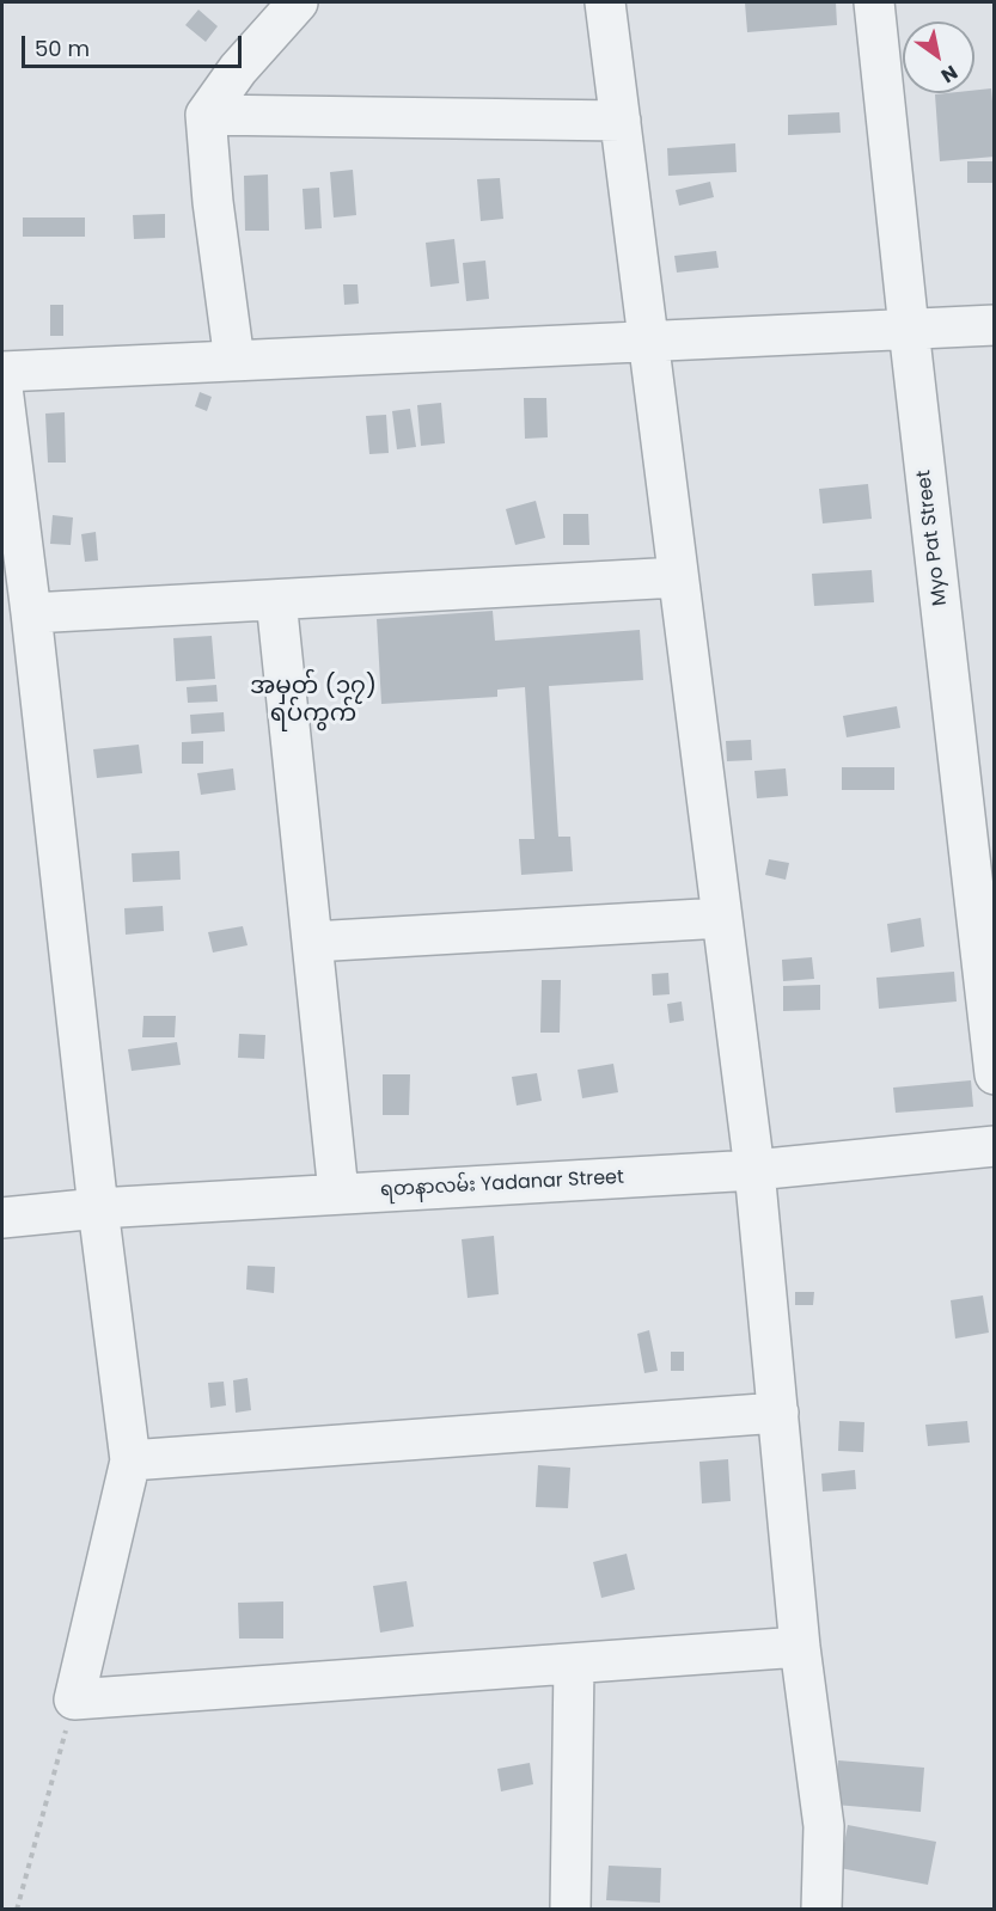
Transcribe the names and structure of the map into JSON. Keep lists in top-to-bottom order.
{
  "streets": {
    "street": ["Myo Pat Street", "ရတနာလမ်း Yadanar Street"]
  },
  "districts": ["အမှတ် (၁၇) ရပ်ကွက်"],
  "scale_bar": "50 m",
  "north": "bottom right"
}
